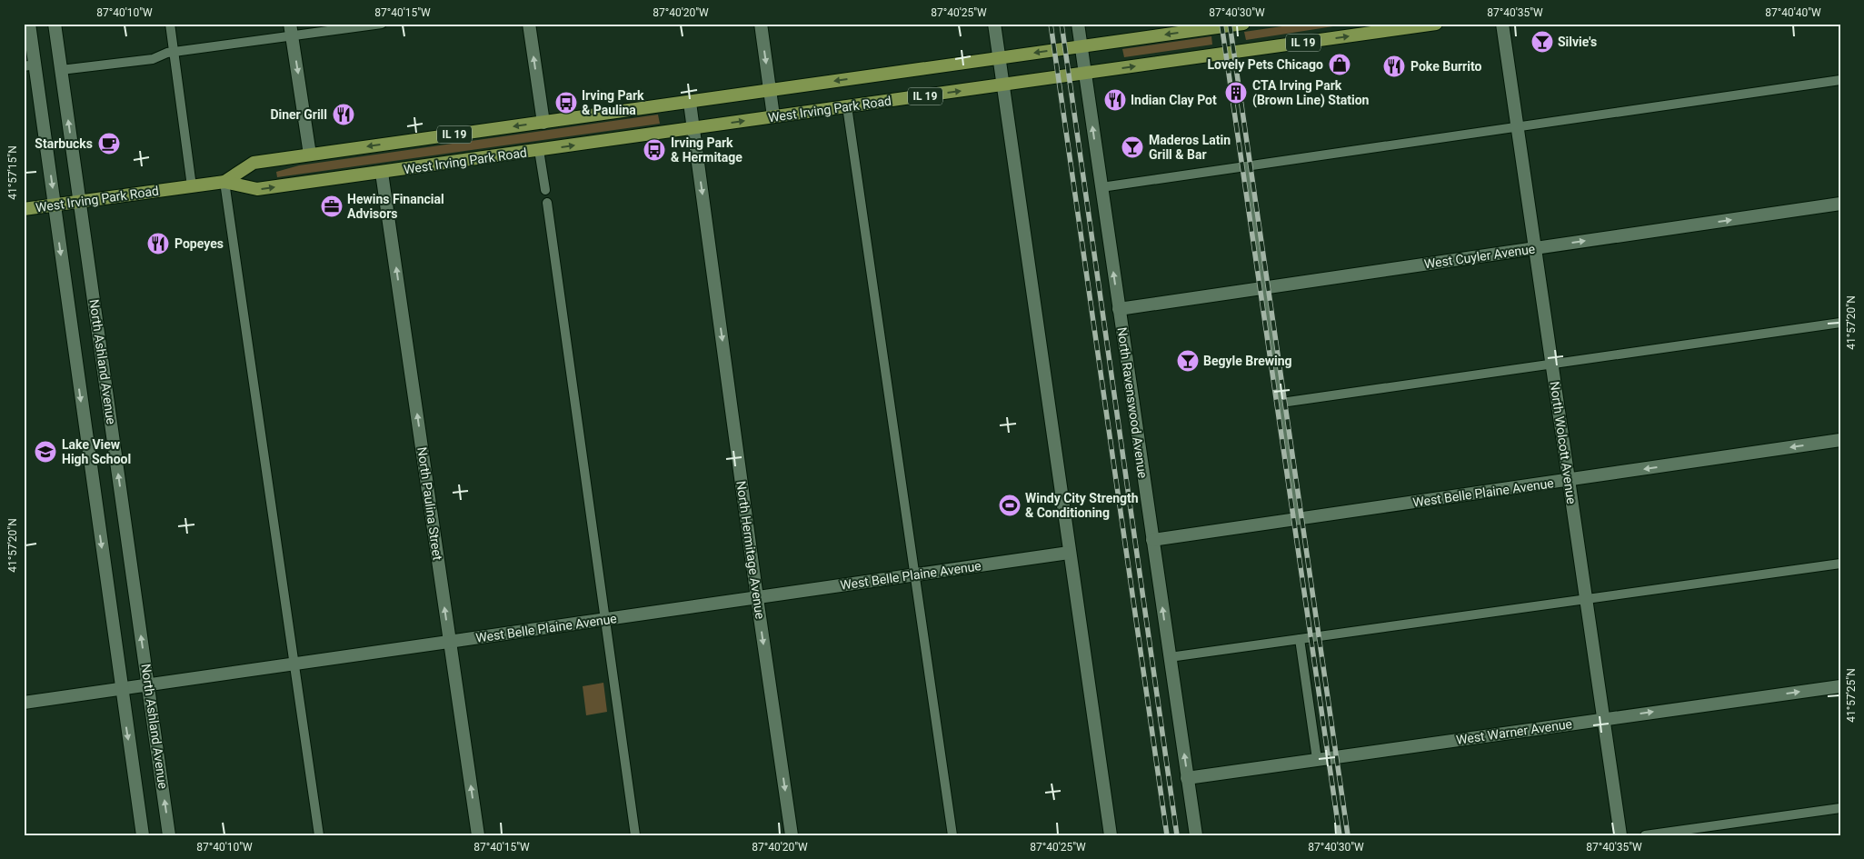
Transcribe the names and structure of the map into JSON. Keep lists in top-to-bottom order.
{
  "streets": {
    "main road": ["IL 19", "West Irving Park Road"],
    "street": [
      "West Cuyler Avenue",
      "North Ashland Avenue",
      "North Ravenswood Avenue",
      "North Wolcott Avenue",
      "West Belle Plaine Avenue",
      "North Paulina Street",
      "North Hermitage Avenue",
      "West Warner Avenue"
    ]
  },
  "crossings": [
    ["West Irving Park Road", "North Ashland Avenue"],
    ["West Irving Park Road", "North Ravenswood Avenue"],
    ["West Irving Park Road", "North Paulina Street"],
    ["West Irving Park Road", "North Hermitage Avenue"],
    ["West Cuyler Avenue", "North Ravenswood Avenue"],
    ["West Cuyler Avenue", "North Wolcott Avenue"],
    ["North Ashland Avenue", "West Belle Plaine Avenue"],
    ["North Ravenswood Avenue", "West Belle Plaine Avenue"],
    ["North Ravenswood Avenue", "West Warner Avenue"],
    ["North Wolcott Avenue", "West Belle Plaine Avenue"],
    ["North Wolcott Avenue", "West Warner Avenue"],
    ["West Belle Plaine Avenue", "North Paulina Street"],
    ["West Belle Plaine Avenue", "North Hermitage Avenue"]
  ],
  "one_way": [
    "West Cuyler Avenue",
    "North Paulina Street",
    "North Hermitage Avenue",
    "West Warner Avenue"
  ],
  "places": {
    "bar": ["Silvie's", "Maderos Latin Grill & Bar", "Begyle Brewing"],
    "shop": ["Lovely Pets Chicago"],
    "restaurant": [
      "Poke Burrito",
      "Indian Clay Pot",
      "Diner Grill",
      "Popeyes"
    ],
    "building": ["CTA Irving Park (Brown Line) Station"],
    "bus stop": ["Irving Park & Paulina", "Irving Park & Hermitage"],
    "cafe": ["Starbucks"],
    "office": ["Hewins Financial Advisors"],
    "school or university": ["Lake View High School"],
    "sports": ["Windy City Strength & Conditioning"]
  },
  "coordinates": [
    "87°40'10\"W",
    "87°40'15\"W",
    "87°40'20\"W",
    "87°40'25\"W",
    "87°40'30\"W",
    "87°40'35\"W",
    "87°40'40\"W",
    "41°57'15\"N",
    "41°57'20\"N",
    "41°57'25\"N"
  ]
}
